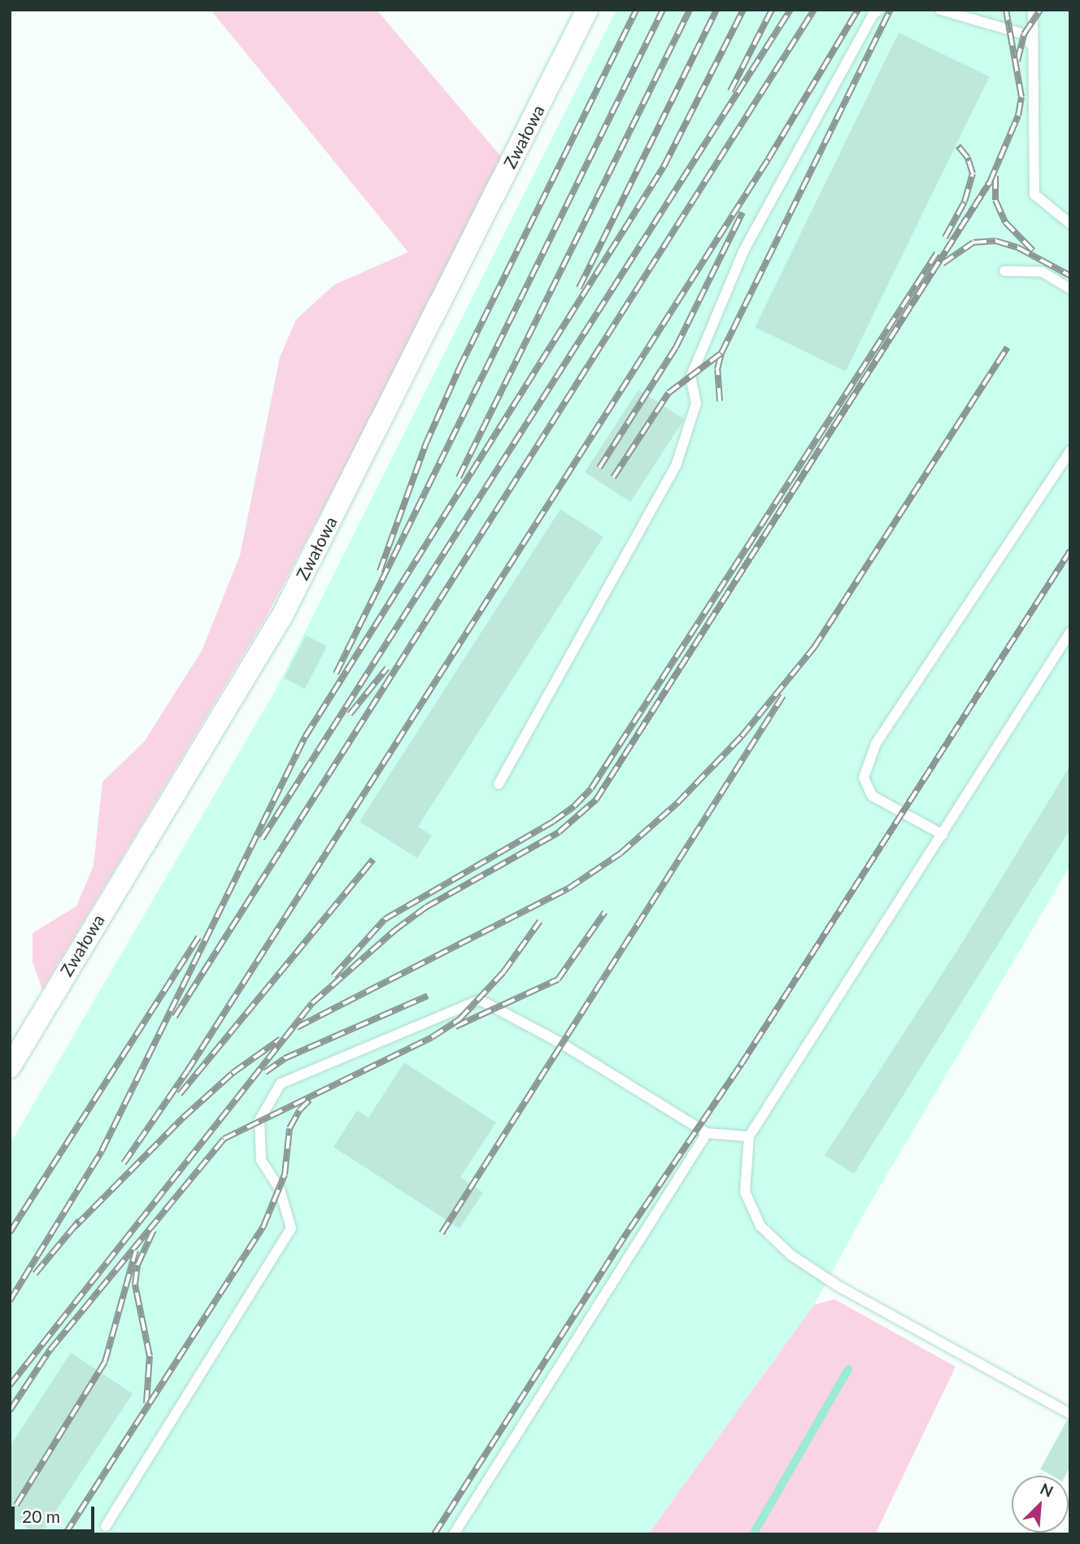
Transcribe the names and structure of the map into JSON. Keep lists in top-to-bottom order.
{
  "streets": {
    "street": ["Zwałowa"]
  },
  "scale_bar": "20 m",
  "north": "top right"
}
